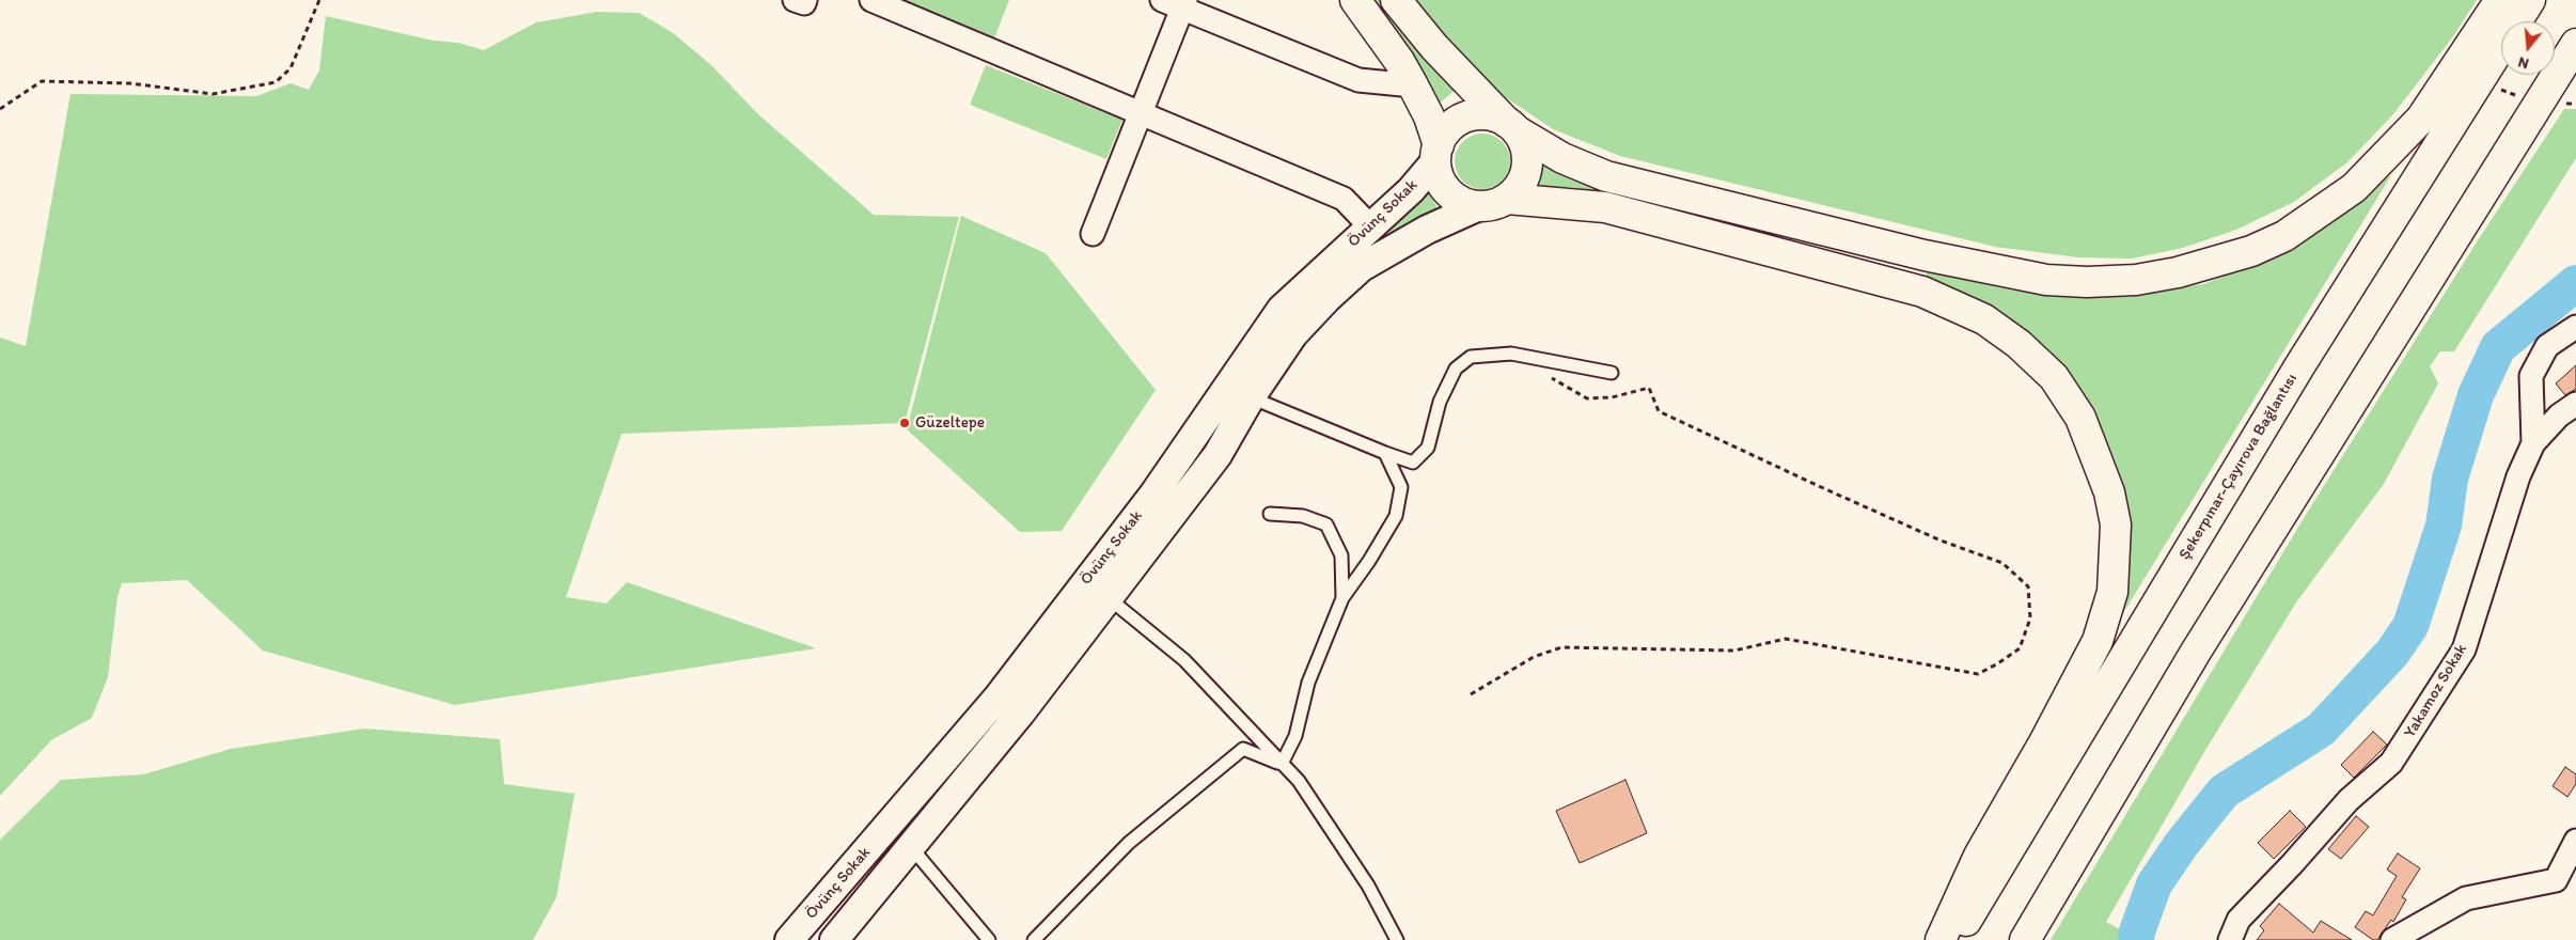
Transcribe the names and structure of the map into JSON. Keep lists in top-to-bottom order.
{
  "streets": {
    "main road": ["Şekerpınar-Çayırova Bağlantısı"],
    "street": ["Övünç Sokak", "Yakamoz Sokak"]
  },
  "places": ["Güzeltepe"],
  "north": "bottom"
}
